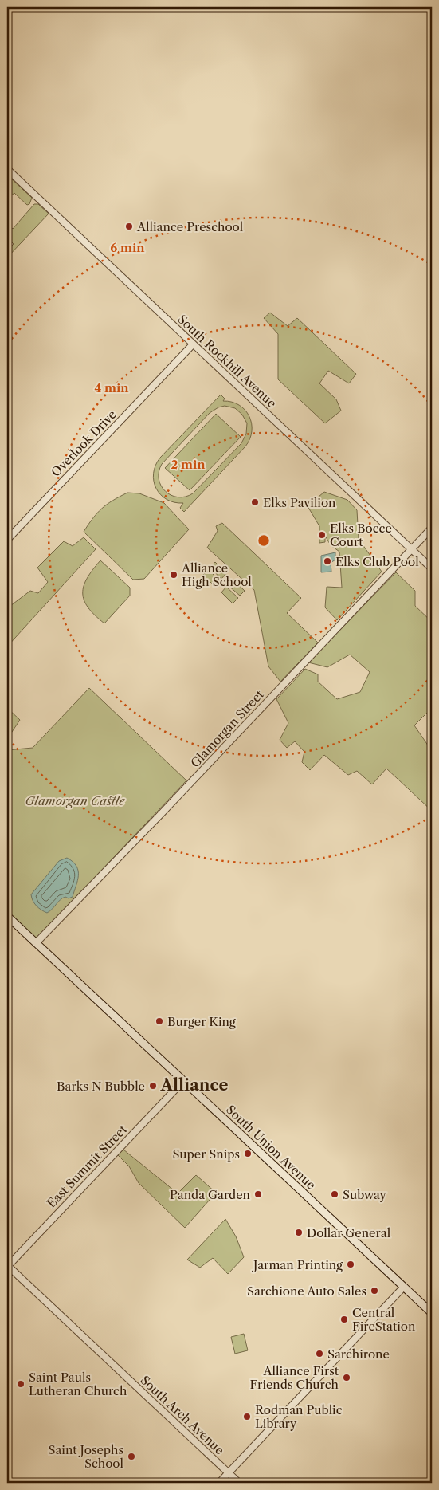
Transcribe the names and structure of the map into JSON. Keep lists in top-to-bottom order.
{
  "streets": {
    "main road": ["South Union Avenue"],
    "street": [
      "South Rockhill Avenue",
      "Overlook Drive",
      "Glamorgan Street",
      "East Summit Street",
      "South Arch Avenue"
    ]
  },
  "crossings": [
    ["South Rockhill Avenue", "Overlook Drive"],
    ["South Rockhill Avenue", "Glamorgan Street"],
    ["Glamorgan Street", "South Union Avenue"],
    ["South Union Avenue", "East Summit Street"],
    ["East Summit Street", "South Arch Avenue"]
  ],
  "districts": ["Alliance"],
  "parks": ["Glamorgan Castle"],
  "places": [
    "Alliance Preschool",
    "Elks Pavilion",
    "Elks Bocce Court",
    "Elks Club Pool",
    "Alliance High School",
    "Burger King",
    "Barks N Bubble",
    "Super Snips",
    "Panda Garden",
    "Subway",
    "Dollar General",
    "Jarman Printing",
    "Sarchione Auto Sales",
    "Central FireStation",
    "Sarchirone",
    "Alliance First Friends Church",
    "Saint Pauls Lutheran Church",
    "Rodman Public Library",
    "Saint Josephs School"
  ],
  "rings": ["6 min", "4 min", "2 min"]
}
